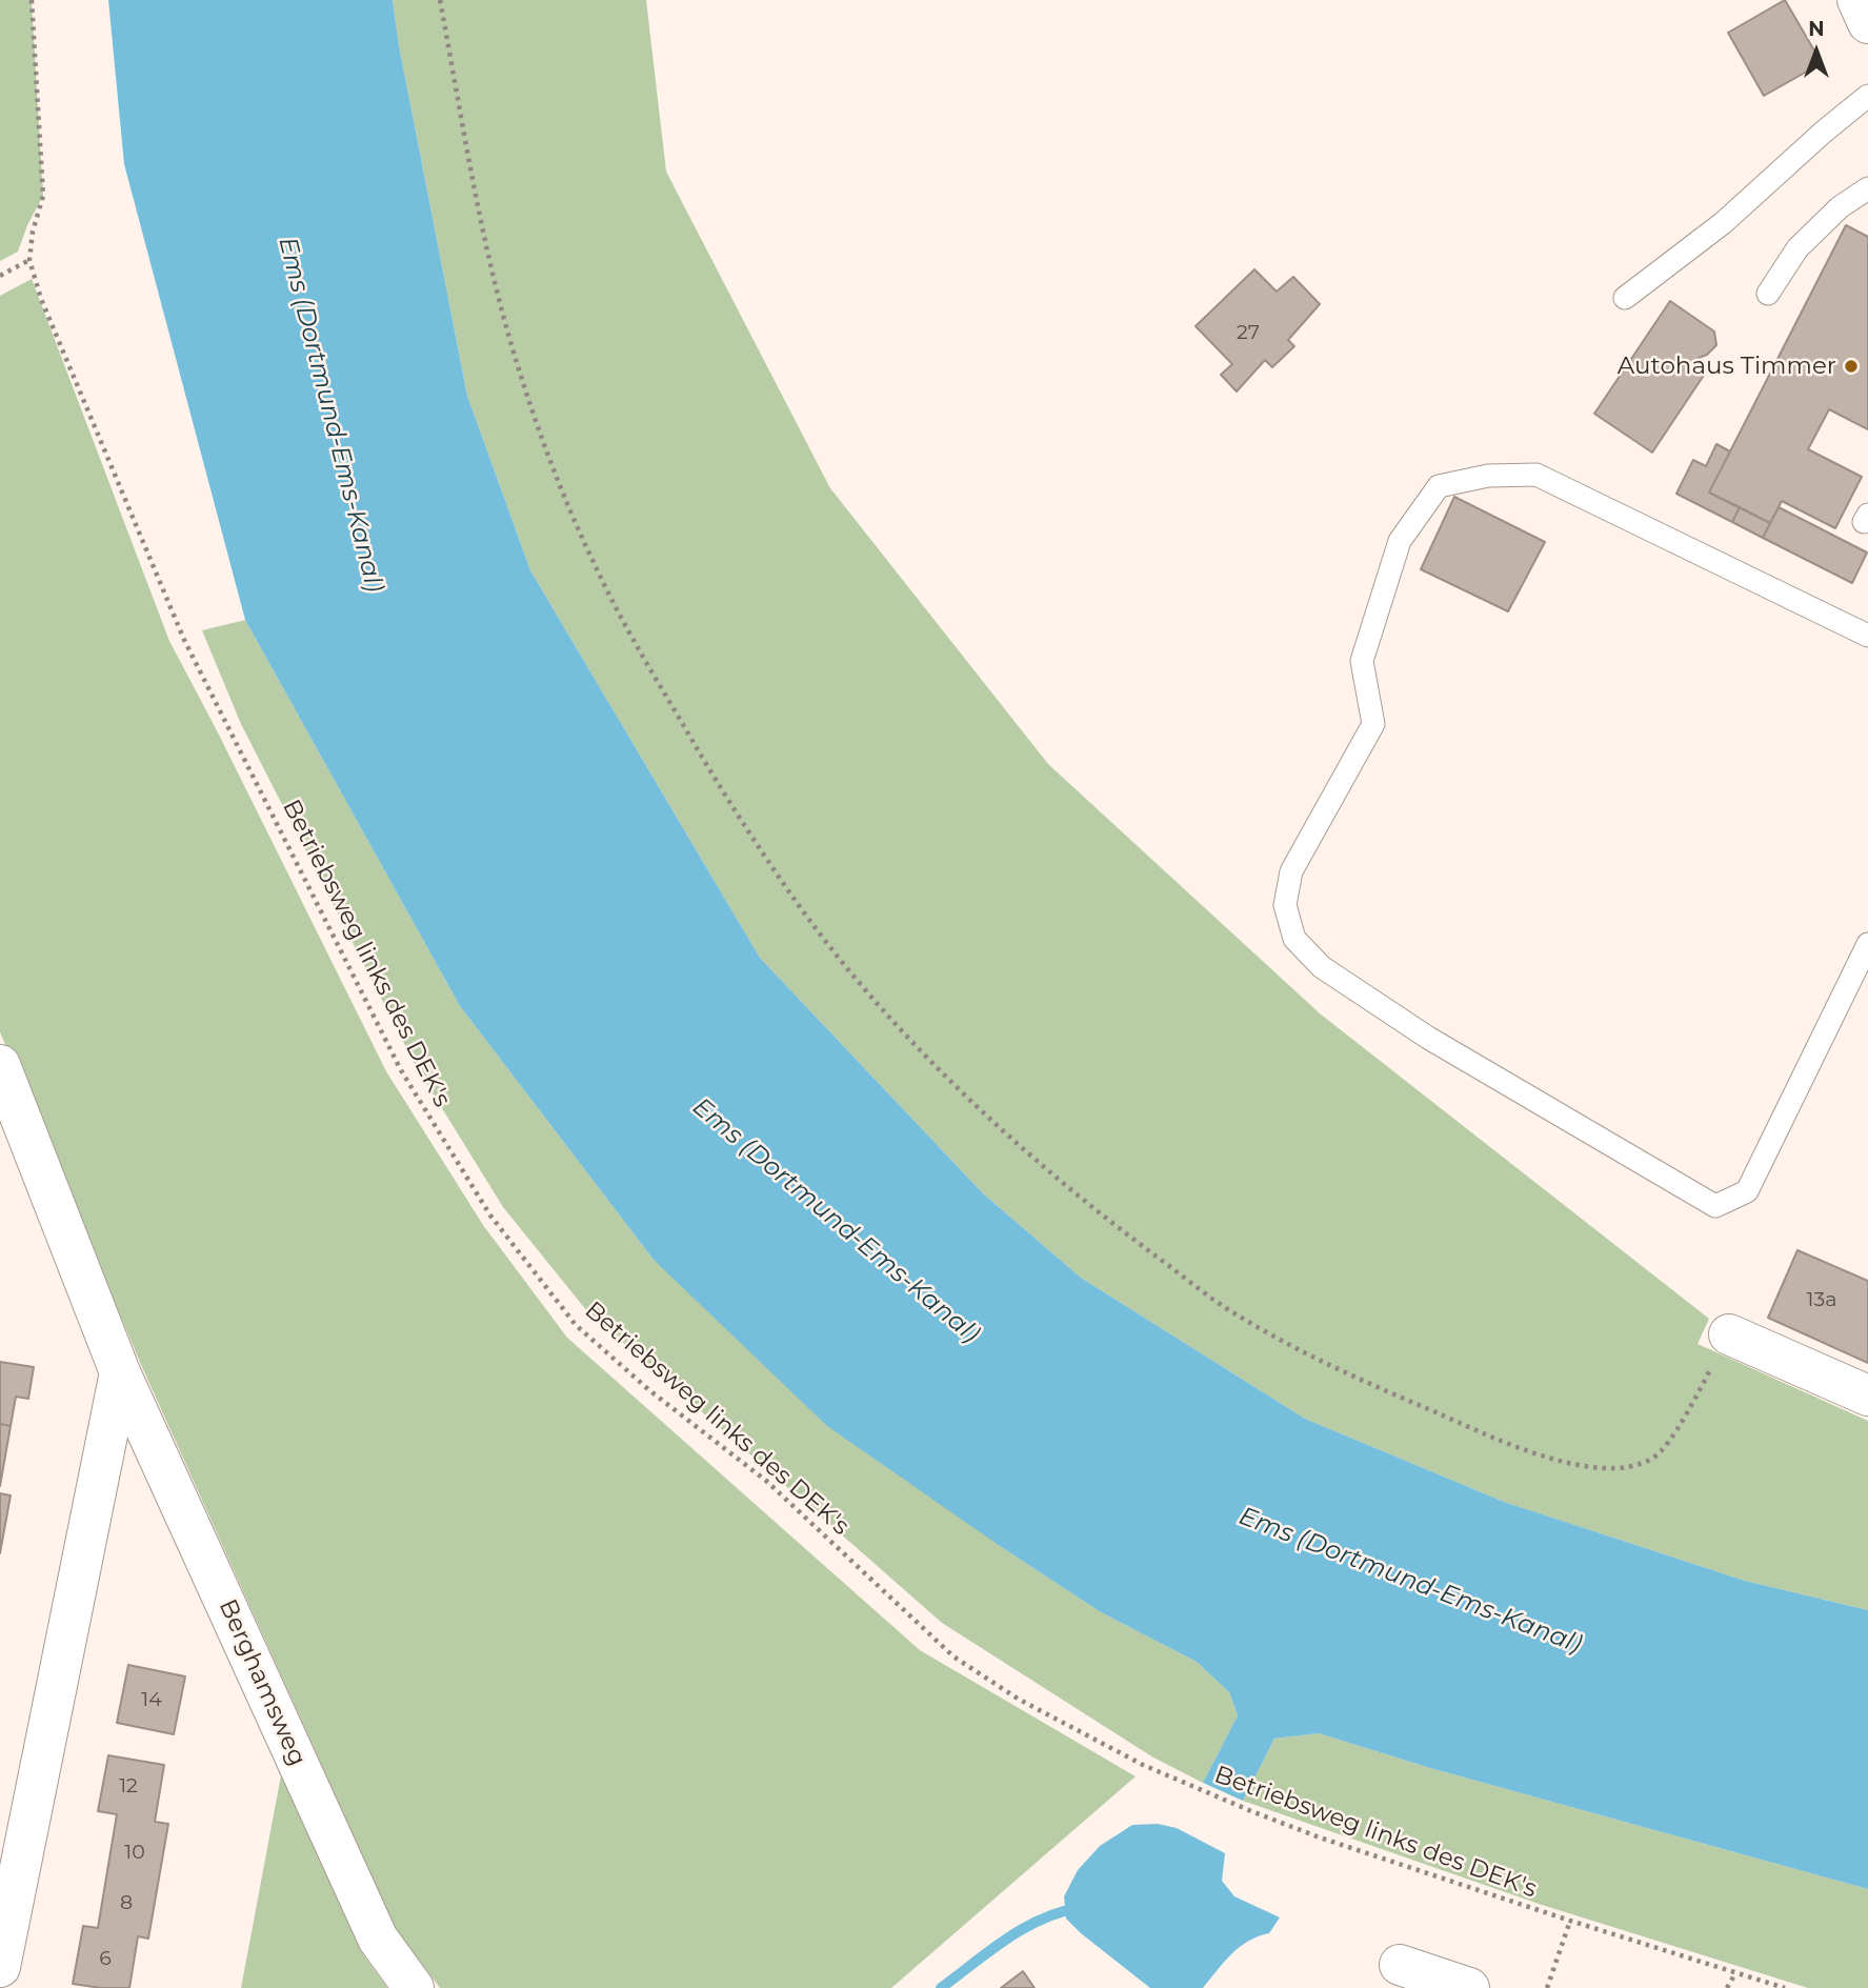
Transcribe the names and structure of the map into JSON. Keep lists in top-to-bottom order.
{
  "streets": {
    "street": ["Berghamsweg"],
    "path": ["Betriebsweg links des DEK's"]
  },
  "water": ["Ems (Dortmund-Ems-Kanal)"],
  "places": ["Autohaus Timmer"],
  "house_numbers": [
    "27",
    "13a",
    "14",
    "12",
    "10",
    "8",
    "6"
  ],
  "north": "top"
}
